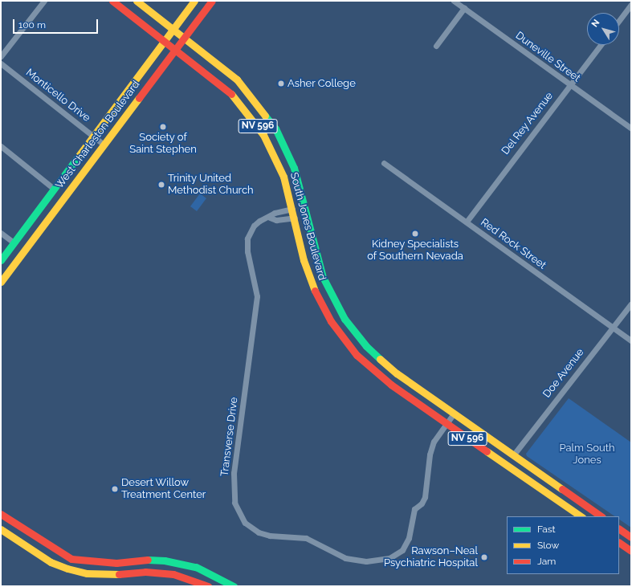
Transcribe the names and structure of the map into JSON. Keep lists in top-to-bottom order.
{
  "streets": {
    "main road": ["NV 596", "West Charleston Boulevard", "South Jones Boulevard"],
    "street": [
      "Duneville Street",
      "Monticello Drive",
      "Del Rey Avenue",
      "Red Rock Street",
      "Doe Avenue",
      "Transverse Drive"
    ]
  },
  "crossings": [
    ["Duneville Street", "Del Rey Avenue"],
    ["Monticello Drive", "West Charleston Boulevard"],
    ["Del Rey Avenue", "Red Rock Street"],
    ["West Charleston Boulevard", "South Jones Boulevard"],
    ["South Jones Boulevard", "Doe Avenue"],
    ["South Jones Boulevard", "Transverse Drive"],
    ["Red Rock Street", "Doe Avenue"]
  ],
  "parks": ["Palm South Jones"],
  "places": [
    "Asher College",
    "Society of Saint Stephen",
    "Trinity United Methodist Church",
    "Kidney Specialists of Southern Nevada",
    "Desert Willow Treatment Center",
    "Rawson–Neal Psychiatric Hospital"
  ],
  "legend": ["Fast", "Slow", "Jam"],
  "scale_bar": "100 m",
  "north": "top left"
}
